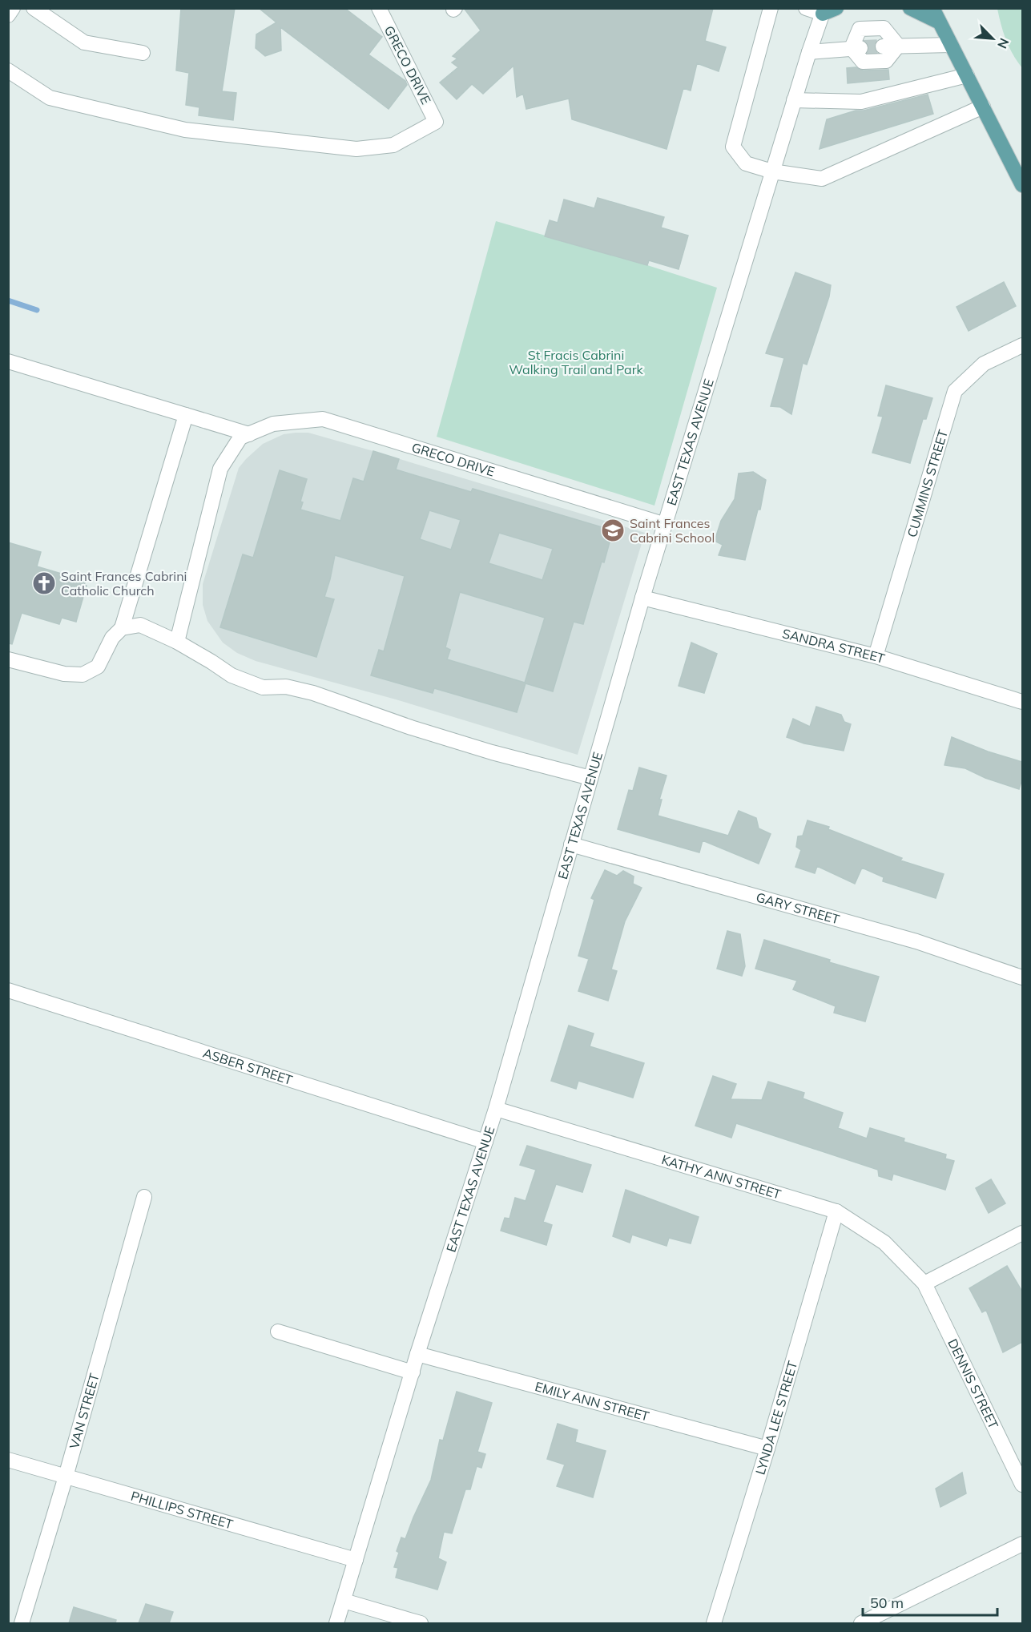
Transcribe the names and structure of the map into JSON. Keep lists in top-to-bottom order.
{
  "streets": {
    "street": [
      "GRECO DRIVE",
      "EAST TEXAS AVENUE",
      "CUMMINS STREET",
      "SANDRA STREET",
      "GARY STREET",
      "ASBER STREET",
      "KATHY ANN STREET",
      "DENNIS STREET",
      "EMILY ANN STREET",
      "VAN STREET",
      "LYNDA LEE STREET",
      "PHILLIPS STREET"
    ]
  },
  "crossings": [
    ["GRECO DRIVE", "EAST TEXAS AVENUE"],
    ["EAST TEXAS AVENUE", "SANDRA STREET"],
    ["EAST TEXAS AVENUE", "GARY STREET"],
    ["EAST TEXAS AVENUE", "ASBER STREET"],
    ["EAST TEXAS AVENUE", "KATHY ANN STREET"],
    ["EAST TEXAS AVENUE", "EMILY ANN STREET"],
    ["EAST TEXAS AVENUE", "PHILLIPS STREET"],
    ["CUMMINS STREET", "SANDRA STREET"],
    ["KATHY ANN STREET", "DENNIS STREET"],
    ["KATHY ANN STREET", "LYNDA LEE STREET"],
    ["EMILY ANN STREET", "LYNDA LEE STREET"],
    ["VAN STREET", "PHILLIPS STREET"]
  ],
  "parks": ["St Fracis Cabrini Walking Trail and Park"],
  "places": {
    "school or university": ["Saint Frances Cabrini School"],
    "church": ["Saint Frances Cabrini Catholic Church"]
  },
  "scale_bar": "50 m",
  "north": "bottom right"
}
